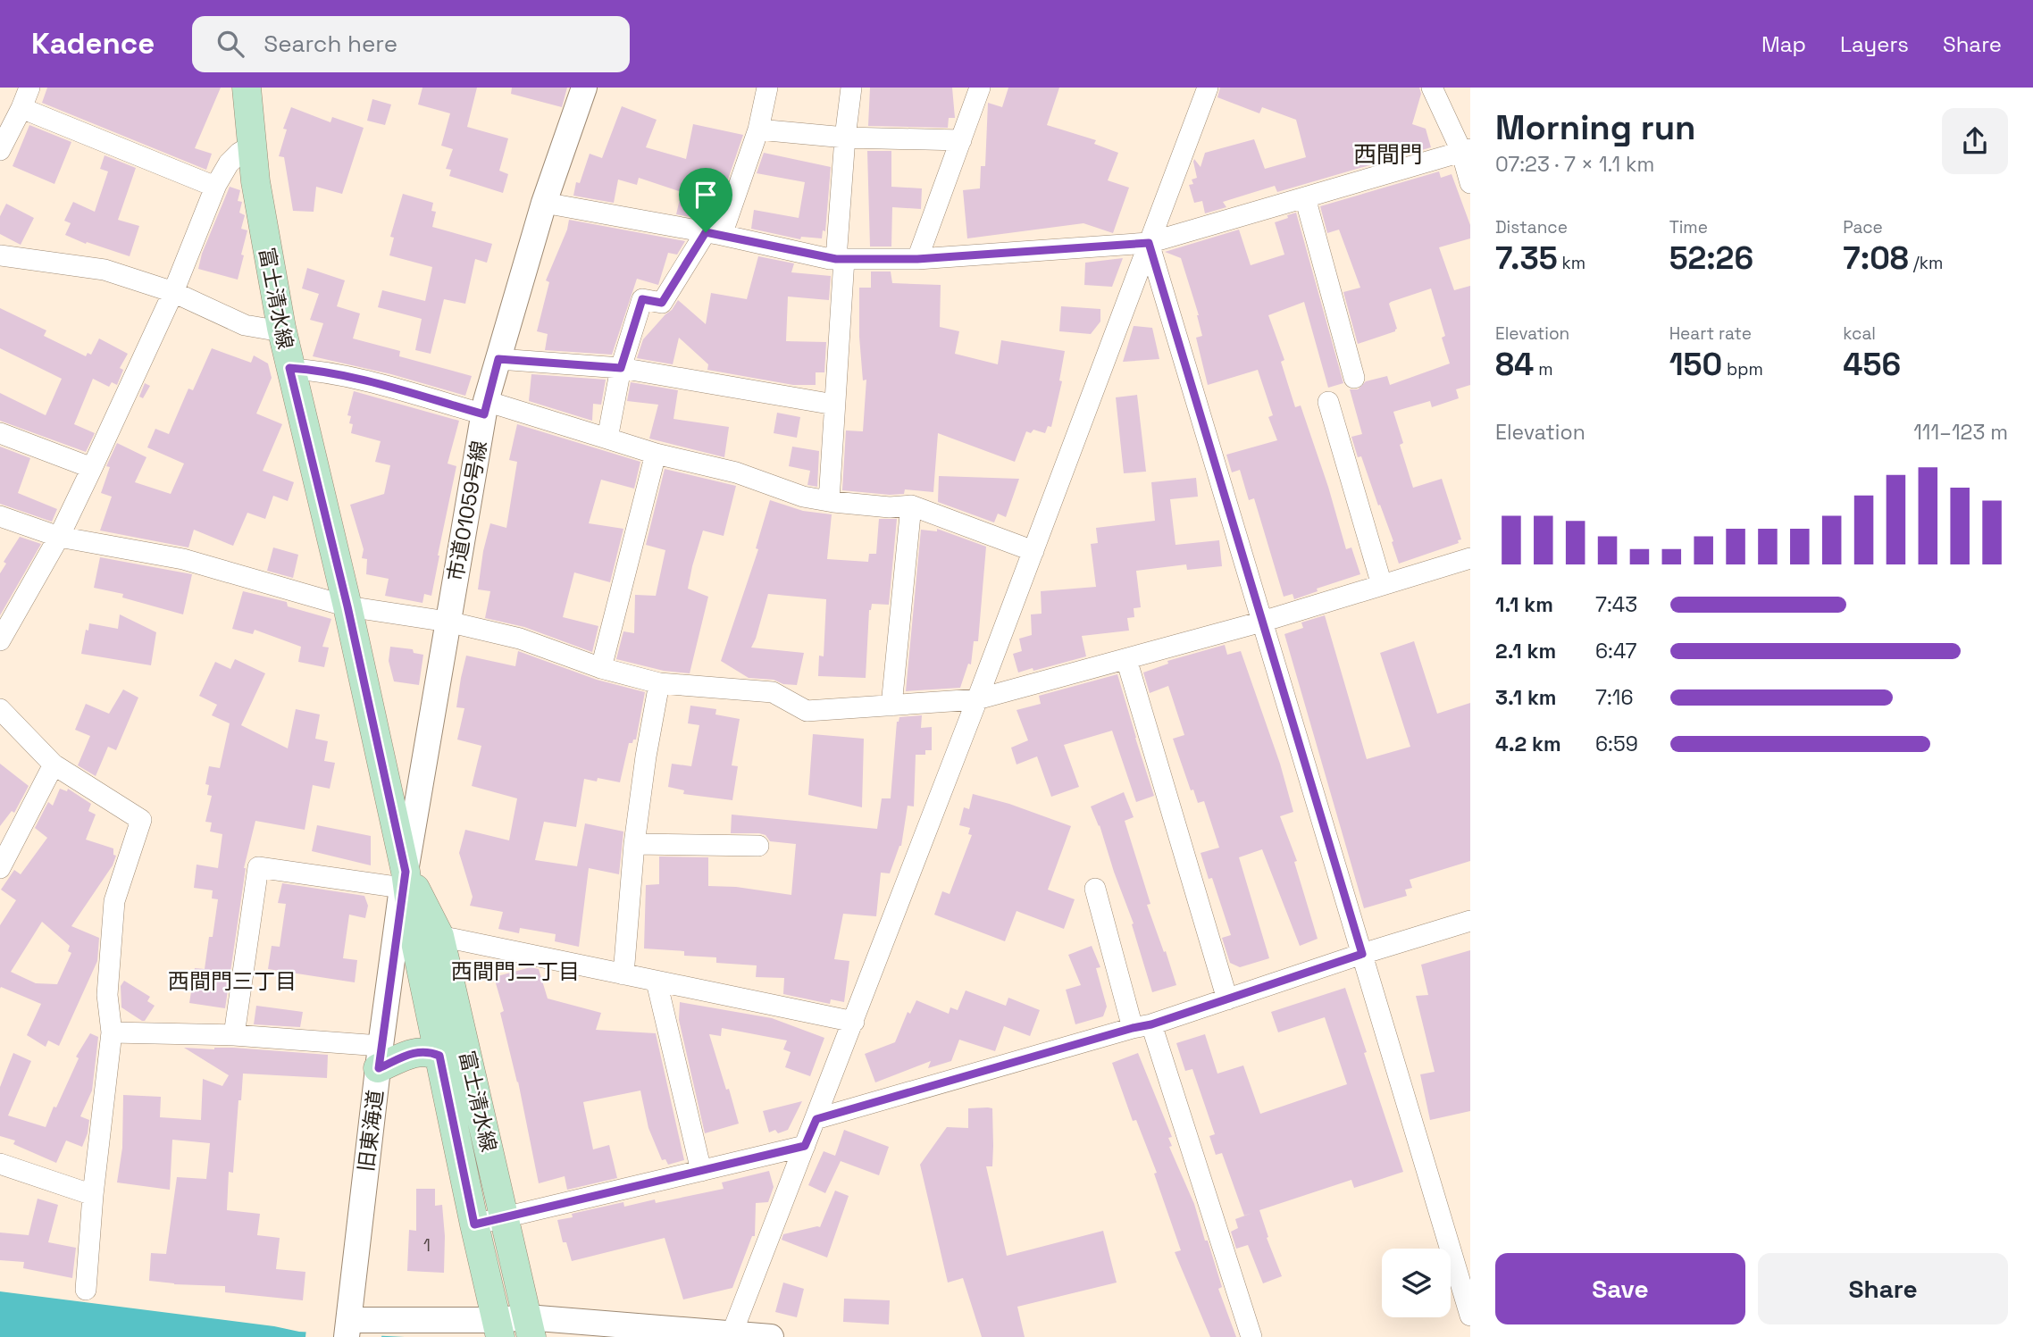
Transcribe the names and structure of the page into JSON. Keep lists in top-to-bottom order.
{
  "streets": {
    "main road": ["富士清水線"],
    "street": ["市道01059号線", "旧東海道"]
  },
  "crossings": [
    ["富士清水線", "市道01059号線"],
    ["富士清水線", "旧東海道"],
    ["市道01059号線", "旧東海道"]
  ],
  "districts": ["西間門", "西間門二丁目", "西間門三丁目"],
  "house_numbers": ["1"],
  "page": {
    "header": "Kadence",
    "search": "Search here",
    "nav": ["Map", "Layers", "Share"],
    "heading": ["Morning run", "07:23 · 7 × 1.1 km"],
    "stats": [
      ["Distance", "7.35 km"],
      ["Time", "52:26"],
      ["Pace", "7:08 /km"],
      ["Elevation", "84 m"],
      ["Heart rate", "150 bpm"],
      ["kcal", "456"]
    ],
    "chart": ["Elevation", "111–123 m"],
    "list": [
      {
        "name": "1.1 km",
        "note": "7:43"
      },
      {
        "name": "2.1 km",
        "note": "6:47"
      },
      {
        "name": "3.1 km",
        "note": "7:16"
      },
      {
        "name": "4.2 km",
        "note": "6:59"
      }
    ],
    "buttons": ["Save", "Share"]
  }
}
